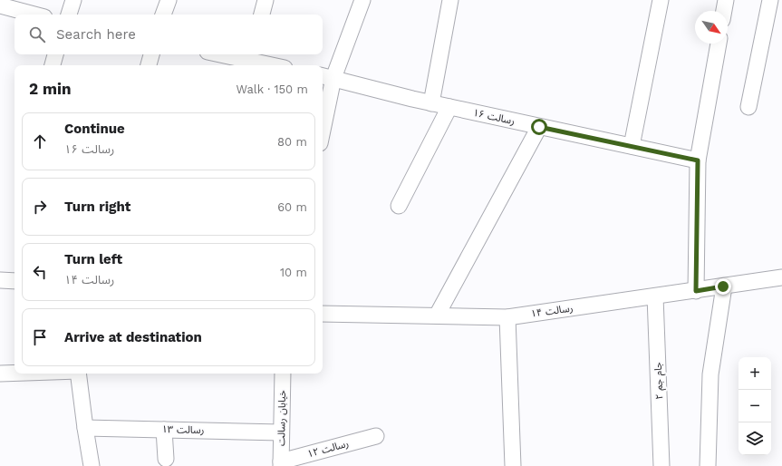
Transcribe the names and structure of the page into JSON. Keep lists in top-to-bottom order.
{
  "streets": {
    "street": [
      "رسالت ۱۶",
      "رسالت ۱۴",
      "جام جم ۲",
      "خیابان رسالت",
      "رسالت ۱۳",
      "رسالت ۱۲"
    ]
  },
  "crossings": [
    ["رسالت ۱۴", "جام جم ۲"],
    ["خیابان رسالت", "رسالت ۱۳"],
    ["خیابان رسالت", "رسالت ۱۲"]
  ],
  "north": "bottom right",
  "page": {
    "search": "Search here",
    "heading": ["2 min", "Walk · 150 m"],
    "list": [
      ["Continue", "رسالت ۱۶", "80 m"],
      ["Turn right", "60 m"],
      ["Turn left", "رسالت ۱۴", "10 m"],
      "Arrive at destination"
    ],
    "map_buttons": ["+", "−"]
  }
}
